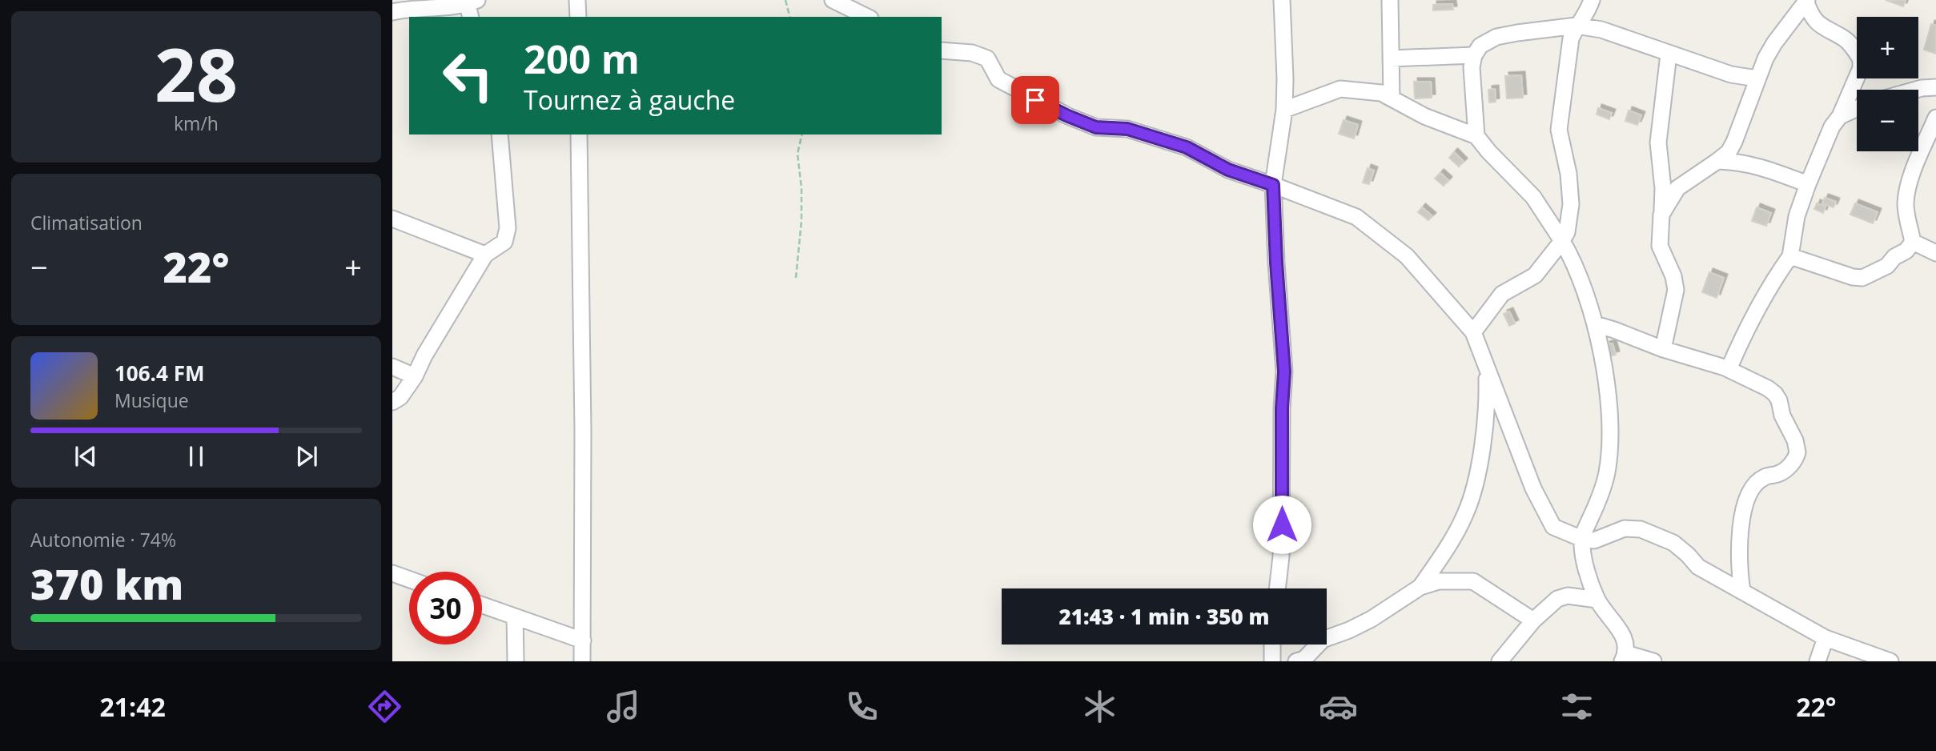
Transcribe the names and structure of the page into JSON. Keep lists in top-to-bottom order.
{
  "page": {
    "tile": [
      ["28", "km/h"],
      "Climatisation",
      ["Autonomie · 74%", "370 km"]
    ],
    "map_buttons": ["+", "−"],
    "turn": ["200 m", "Tournez à gauche"],
    "heat": ["−", "22°", "+"],
    "song": ["106.4 FM", "Musique"],
    "limit": "30",
    "trip": "21:43 · 1 min · 350 m",
    "tabs": ["21:42", "22°"]
  }
}
